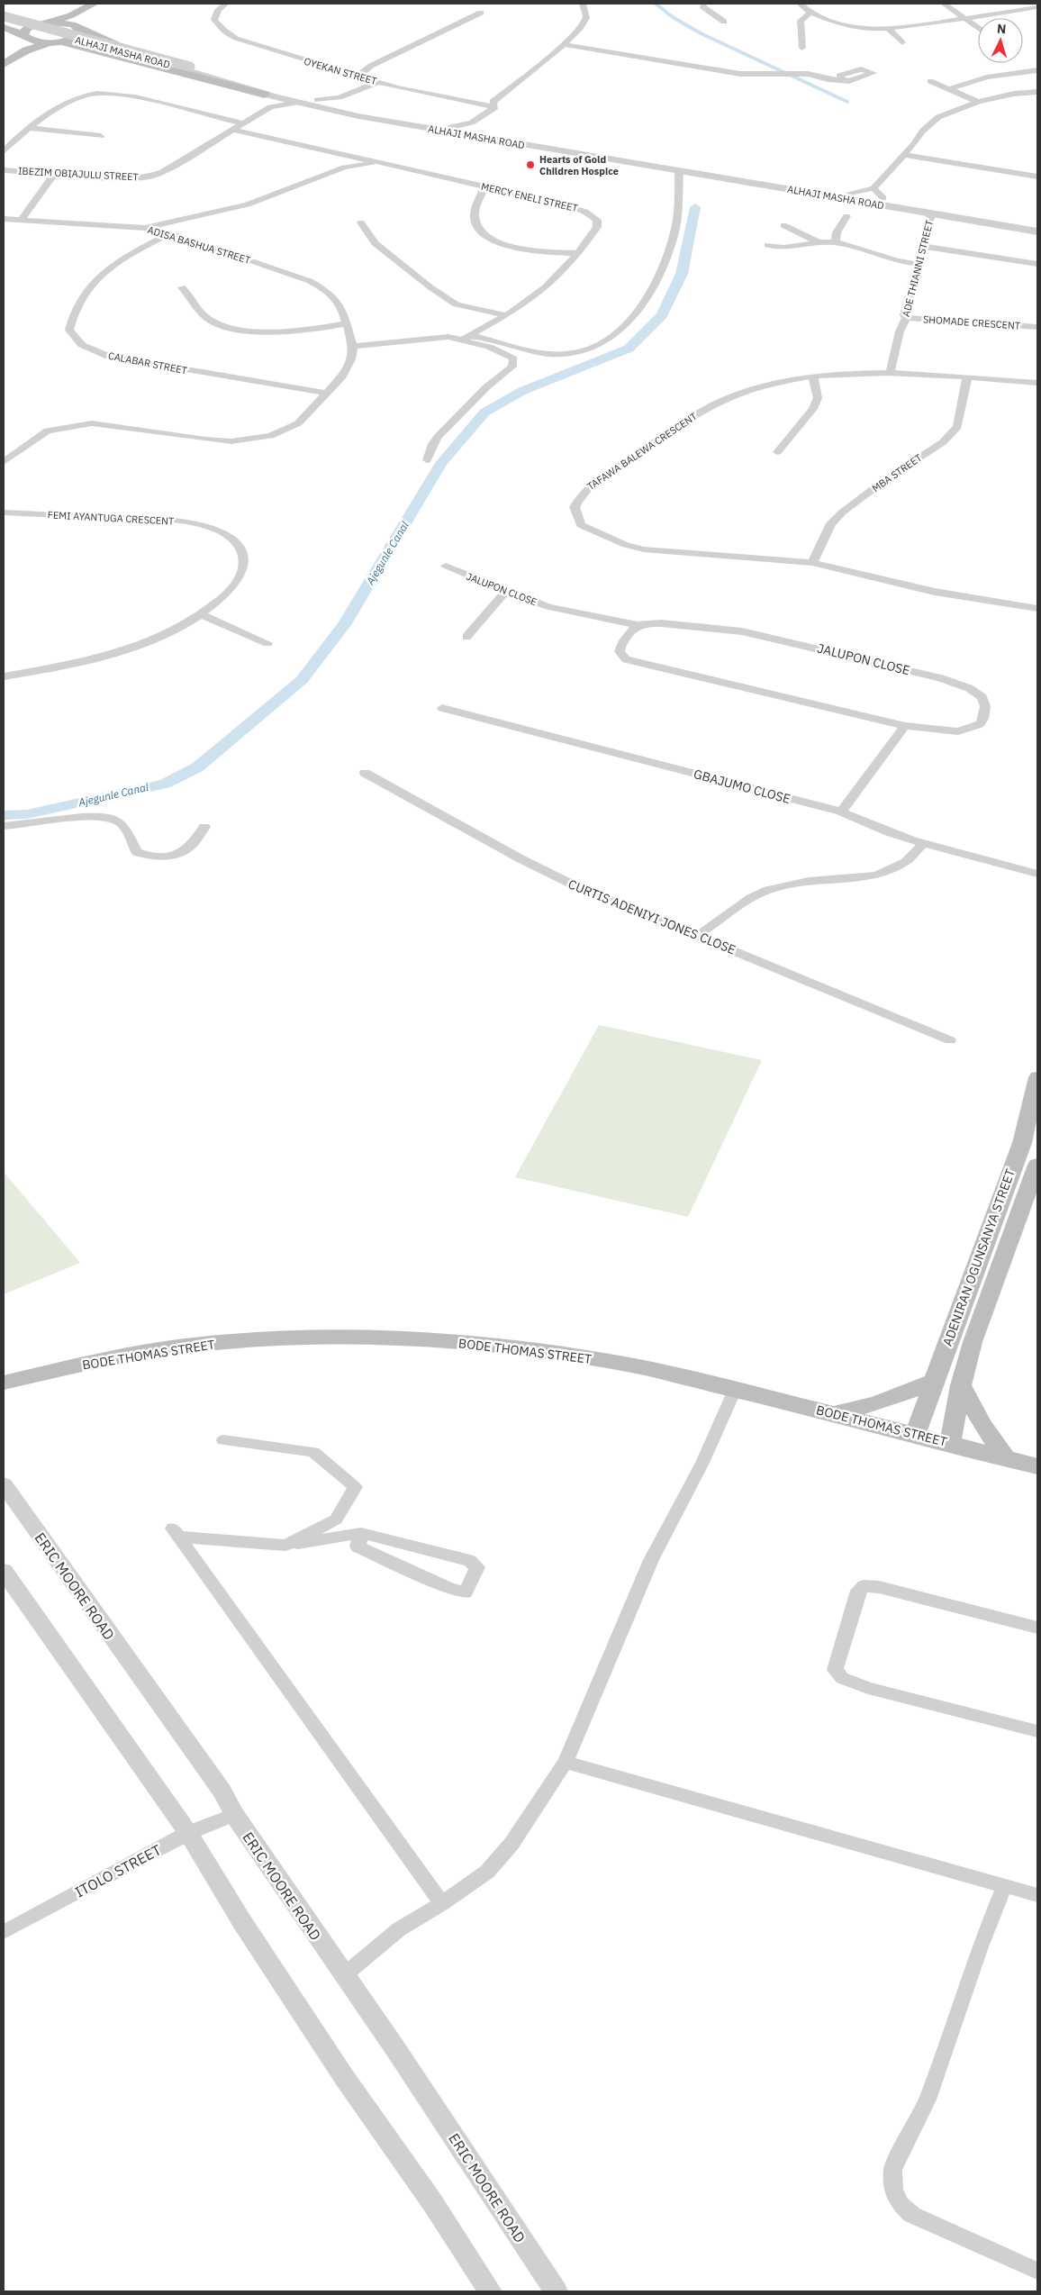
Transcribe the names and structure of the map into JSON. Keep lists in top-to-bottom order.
{
  "streets": {
    "main road": ["ADENIRAN OGUNSANYA STREET", "BODE THOMAS STREET"],
    "street": [
      "ALHAJI MASHA ROAD",
      "OYEKAN STREET",
      "IBEZIM OBIAJULU STREET",
      "MERCY ENELI STREET",
      "ADISA BASHUA STREET",
      "ADE THIANNI STREET",
      "SHOMADE CRESCENT",
      "CALABAR STREET",
      "TAFAWA BALEWA CRESCENT",
      "MBA STREET",
      "FEMI AYANTUGA CRESCENT",
      "JALUPON CLOSE",
      "GBAJUMO CLOSE",
      "CURTIS ADENIYI JONES CLOSE",
      "ERIC MOORE ROAD",
      "ITOLO STREET"
    ]
  },
  "crossings": [
    ["ALHAJI MASHA ROAD", "IBEZIM OBIAJULU STREET"],
    ["ALHAJI MASHA ROAD", "ADE THIANNI STREET"],
    ["IBEZIM OBIAJULU STREET", "MERCY ENELI STREET"],
    ["ADISA BASHUA STREET", "CALABAR STREET"],
    ["ADE THIANNI STREET", "SHOMADE CRESCENT"],
    ["ADE THIANNI STREET", "TAFAWA BALEWA CRESCENT"],
    ["TAFAWA BALEWA CRESCENT", "MBA STREET"],
    ["ADENIRAN OGUNSANYA STREET", "BODE THOMAS STREET"],
    ["ERIC MOORE ROAD", "ITOLO STREET"]
  ],
  "water": ["Ajegunle Canal"],
  "places": ["Hearts of Gold Children Hospice"],
  "north": "top"
}
